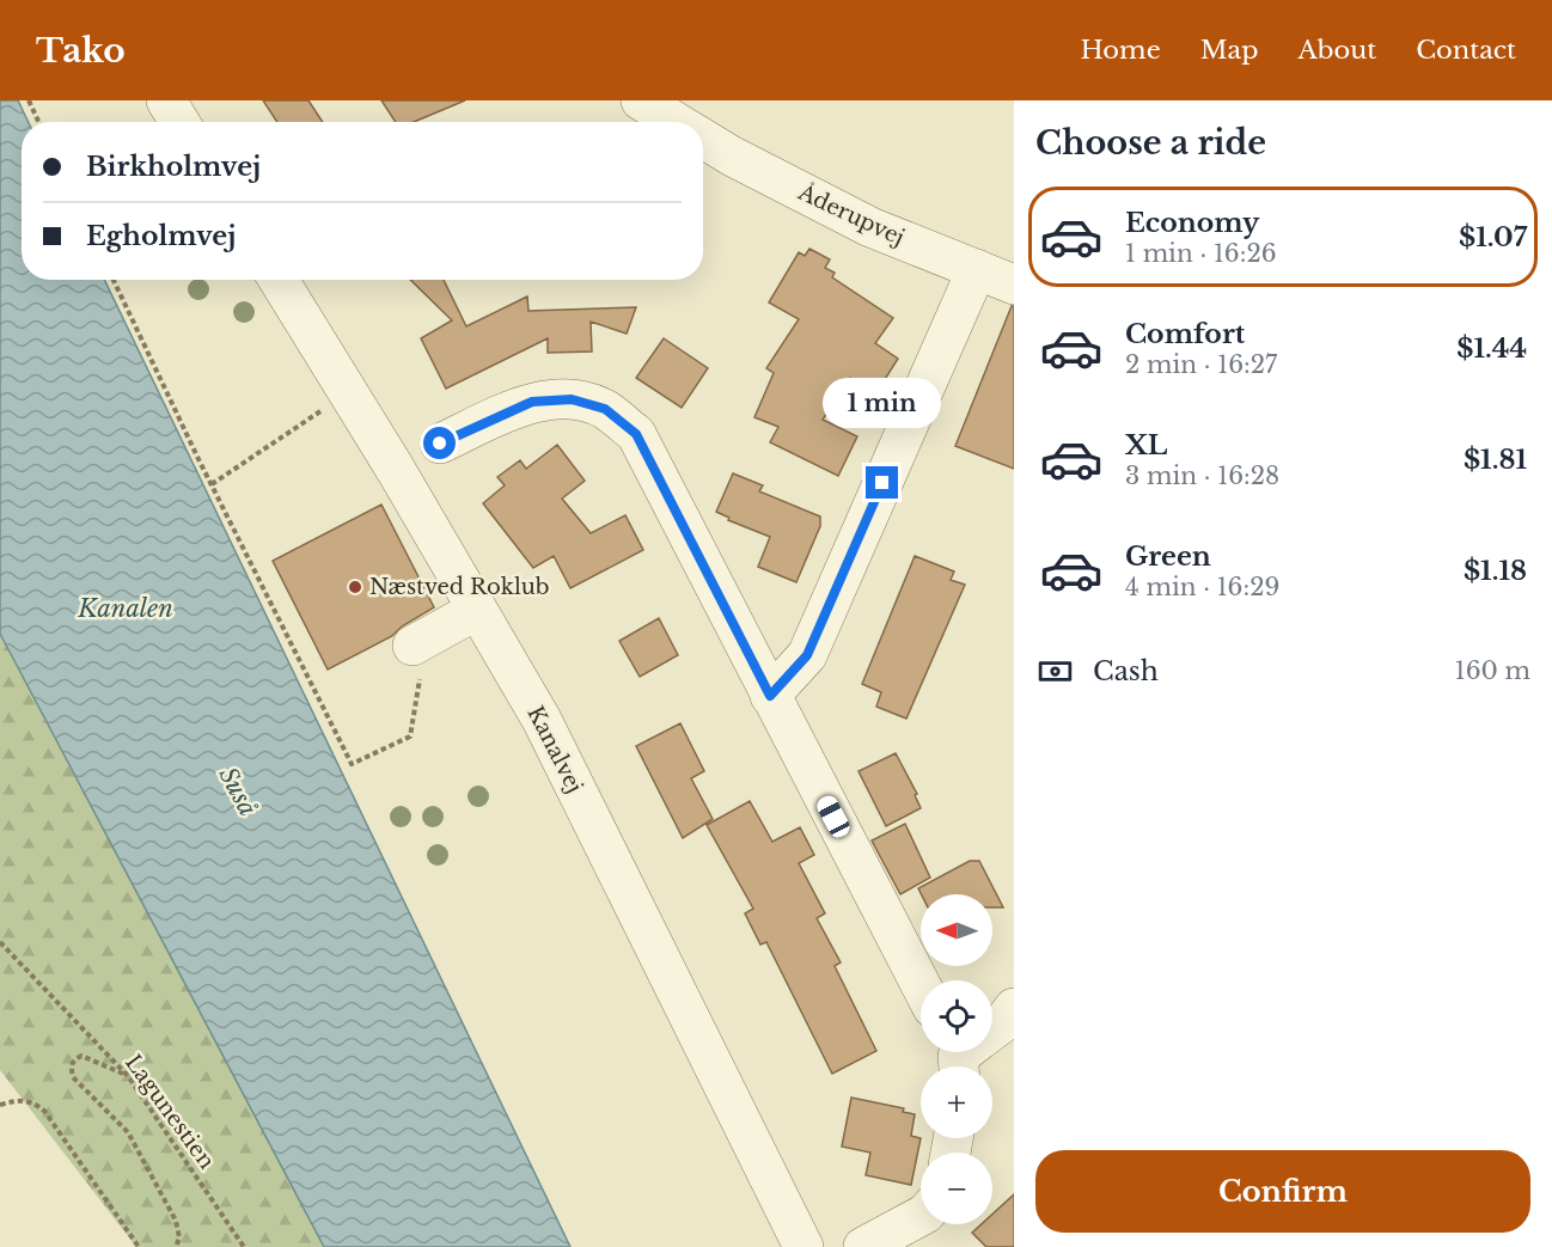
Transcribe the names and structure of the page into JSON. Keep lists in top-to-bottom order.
{
  "streets": {
    "street": ["Åderupvej", "Kanalvej"],
    "path": ["Lagunestien"]
  },
  "water": ["Kanalen", "Suså"],
  "places": ["Næstved Roklub"],
  "north": "left",
  "page": {
    "header": "Tako",
    "nav": [
      "Home",
      "Map",
      "About",
      "Contact"
    ],
    "heading": "Choose a ride",
    "banner": ["Birkholmvej", "Egholmvej"],
    "list": [
      {
        "name": "Economy",
        "note": "1 min · 16:26",
        "value": "$1.07"
      },
      {
        "name": "Comfort",
        "note": "2 min · 16:27",
        "value": "$1.44"
      },
      {
        "name": "XL",
        "note": "3 min · 16:28",
        "value": "$1.81"
      },
      {
        "name": "Green",
        "note": "4 min · 16:29",
        "value": "$1.18"
      }
    ],
    "bubble": "1 min",
    "pay": ["Cash", "160 m"],
    "map_buttons": ["+", "−"],
    "buttons": "Confirm"
  }
}
